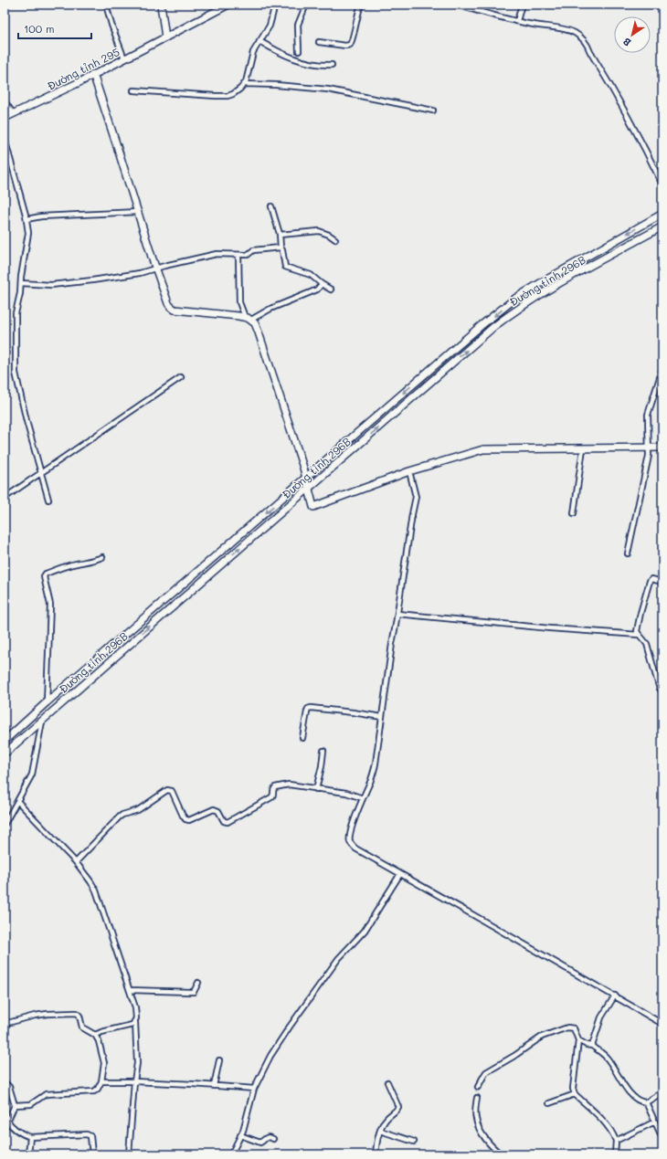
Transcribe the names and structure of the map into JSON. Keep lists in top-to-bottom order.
{
  "streets": {
    "main road": ["Đường tỉnh 295", "Đường tỉnh 296B"]
  },
  "scale_bar": "100 m",
  "north": "bottom left"
}
